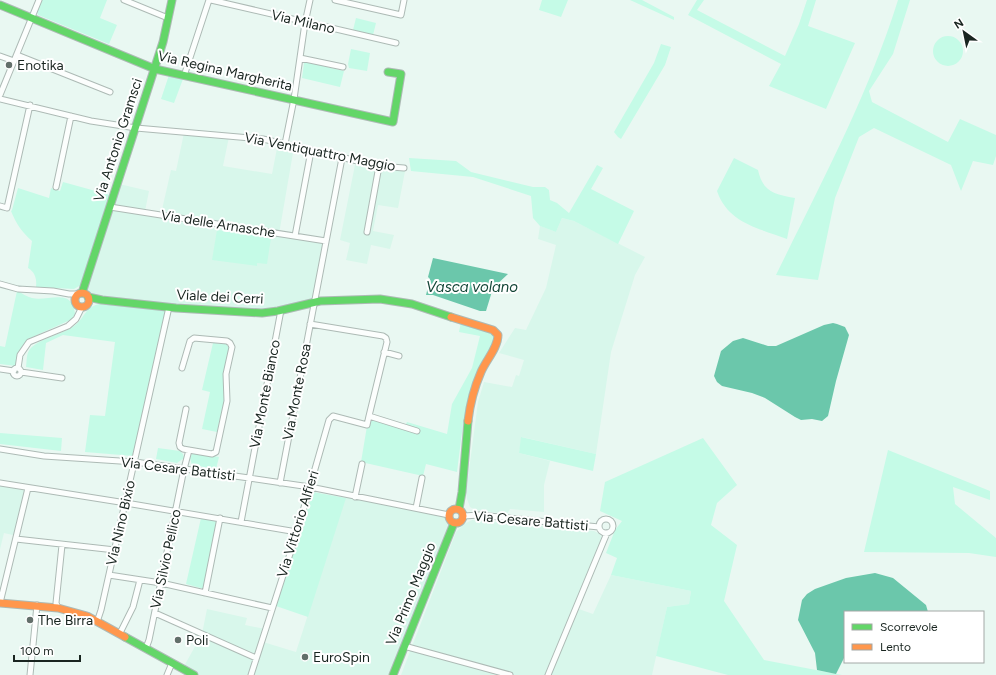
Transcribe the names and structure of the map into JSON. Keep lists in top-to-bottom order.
{
  "streets": {
    "street": [
      "Via Milano",
      "Via Regina Margherita",
      "Via Antonio Gramsci",
      "Via Ventiquattro Maggio",
      "Via delle Arnasche",
      "Viale dei Cerri",
      "Via Monte Rosa",
      "Via Monte Bianco",
      "Via Cesare Battisti",
      "Via Nino Bixio",
      "Via Vittorio Alfieri",
      "Via Silvio Pellico",
      "Via Primo Maggio"
    ]
  },
  "crossings": [
    ["Via Regina Margherita", "Via Antonio Gramsci"],
    ["Via Antonio Gramsci", "Via Ventiquattro Maggio"],
    ["Via Antonio Gramsci", "Via delle Arnasche"],
    ["Via Antonio Gramsci", "Viale dei Cerri"],
    ["Via Ventiquattro Maggio", "Via Monte Rosa"],
    ["Via delle Arnasche", "Via Monte Rosa"],
    ["Viale dei Cerri", "Via Monte Rosa"],
    ["Viale dei Cerri", "Via Monte Bianco"],
    ["Viale dei Cerri", "Via Cesare Battisti"],
    ["Viale dei Cerri", "Via Nino Bixio"],
    ["Viale dei Cerri", "Via Primo Maggio"],
    ["Via Monte Rosa", "Via Cesare Battisti"],
    ["Via Monte Bianco", "Via Cesare Battisti"],
    ["Via Cesare Battisti", "Via Nino Bixio"],
    ["Via Cesare Battisti", "Via Vittorio Alfieri"],
    ["Via Cesare Battisti", "Via Silvio Pellico"],
    ["Via Cesare Battisti", "Via Primo Maggio"]
  ],
  "water": ["Vasca volano"],
  "places": [
    "Enotika",
    "The Birra",
    "Poli",
    "EuroSpin"
  ],
  "legend": ["Scorrevole", "Lento"],
  "scale_bar": "100 m",
  "north": "top left"
}
